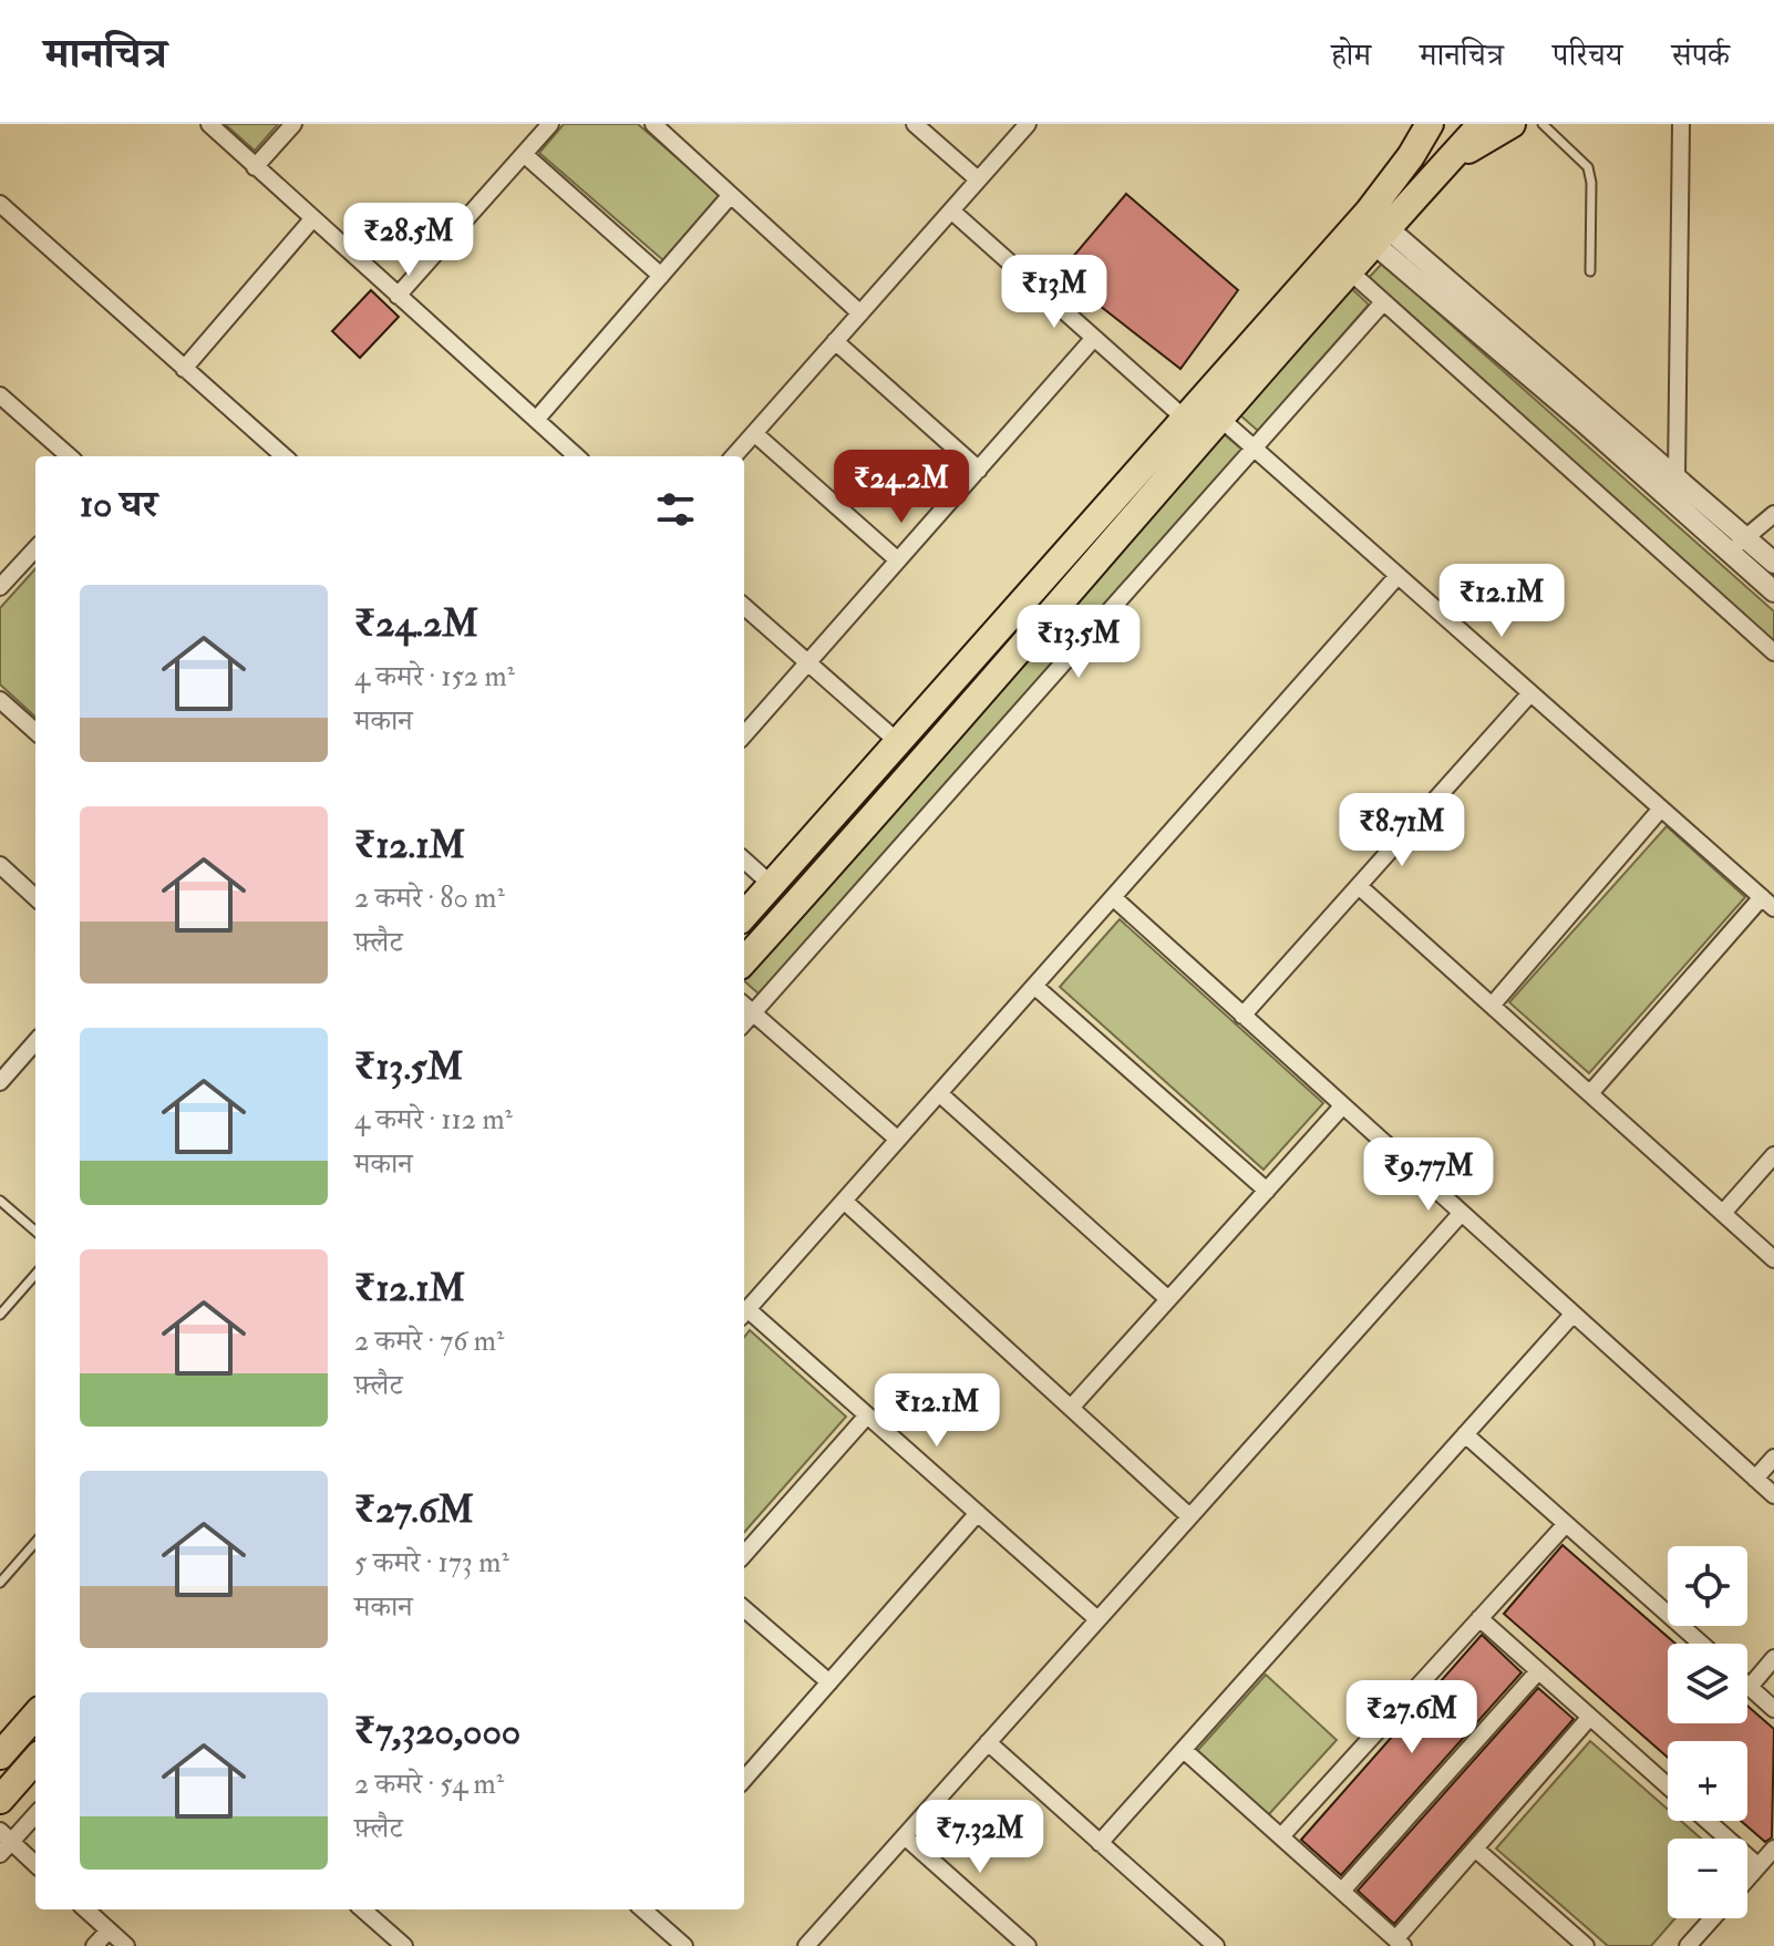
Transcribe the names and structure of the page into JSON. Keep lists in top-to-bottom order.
{
  "page": {
    "header": "मानचित्र",
    "nav": [
      "होम",
      "मानचित्र",
      "परिचय",
      "संपर्क"
    ],
    "price": [
      "₹28.5M",
      "₹13M",
      "₹24.2M",
      "₹12.1M",
      "₹13.5M",
      "₹8.71M",
      "₹9.77M",
      "₹12.1M",
      "₹27.6M",
      "₹7.32M"
    ],
    "heading": "10 घर",
    "list": [
      {
        "name": "₹24.2M",
        "note": "4 कमरे · 152 m² · मकान"
      },
      {
        "name": "₹12.1M",
        "note": "2 कमरे · 80 m² · फ़्लैट"
      },
      {
        "name": "₹13.5M",
        "note": "4 कमरे · 112 m² · मकान"
      },
      {
        "name": "₹12.1M",
        "note": "2 कमरे · 76 m² · फ़्लैट"
      },
      {
        "name": "₹27.6M",
        "note": "5 कमरे · 173 m² · मकान"
      },
      {
        "name": "₹7,320,000",
        "note": "2 कमरे · 54 m² · फ़्लैट"
      }
    ],
    "map_buttons": ["+", "−"]
  }
}
